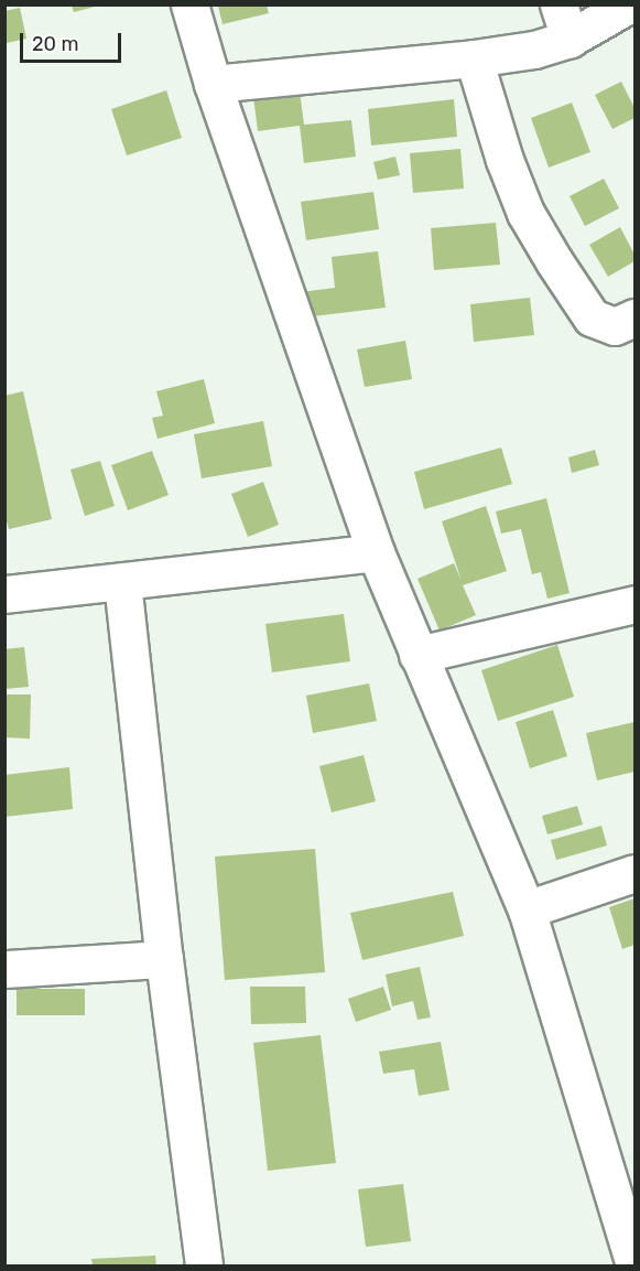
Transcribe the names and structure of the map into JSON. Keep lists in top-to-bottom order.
{
  "scale_bar": "20 m"
}
